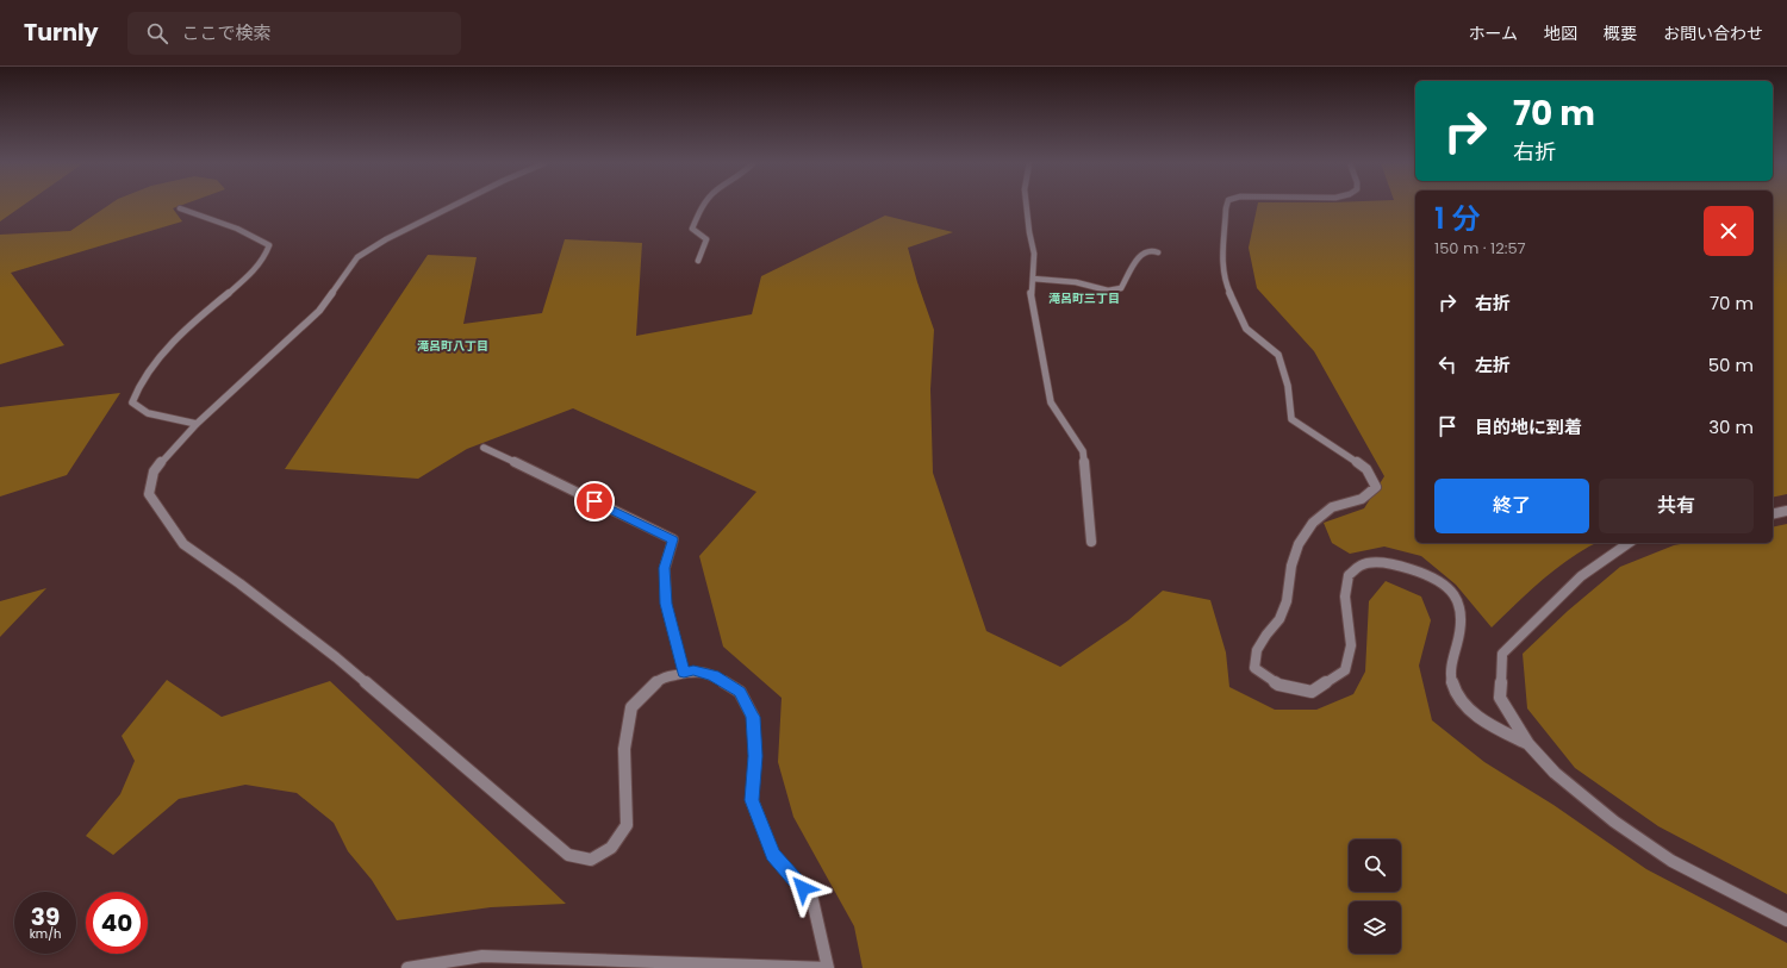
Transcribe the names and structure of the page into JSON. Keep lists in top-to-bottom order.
{
  "districts": ["滝呂町三丁目", "滝呂町八丁目"],
  "page": {
    "header": "Turnly",
    "search": "ここで検索",
    "nav": [
      "ホーム",
      "地図",
      "概要",
      "お問い合わせ"
    ],
    "turn": ["70 m", "右折"],
    "heading": ["1 分", "150 m · 12:57"],
    "list": [
      {
        "name": "右折",
        "value": "70 m"
      },
      {
        "name": "左折",
        "value": "50 m"
      },
      {
        "name": "目的地に到着",
        "value": "30 m"
      }
    ],
    "buttons": ["終了", "共有"],
    "speed": "39 km/h",
    "limit": "40"
  }
}
